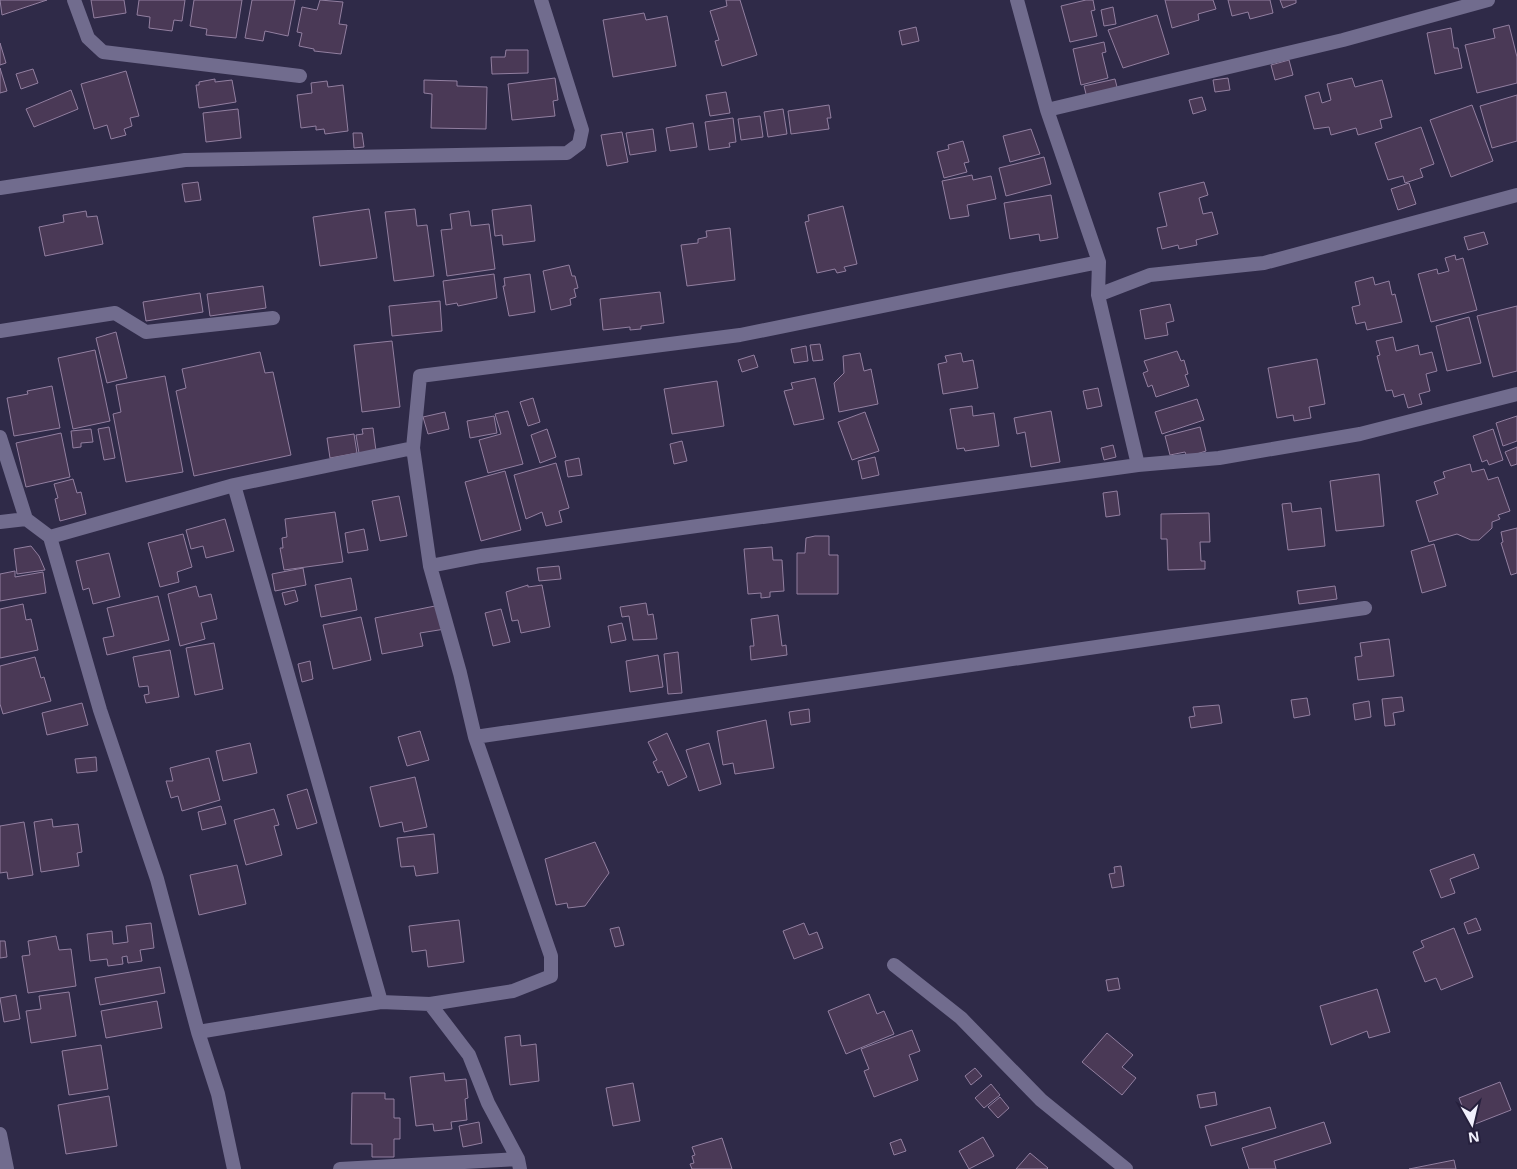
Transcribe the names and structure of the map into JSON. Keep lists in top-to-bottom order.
{
  "north": "bottom"
}
